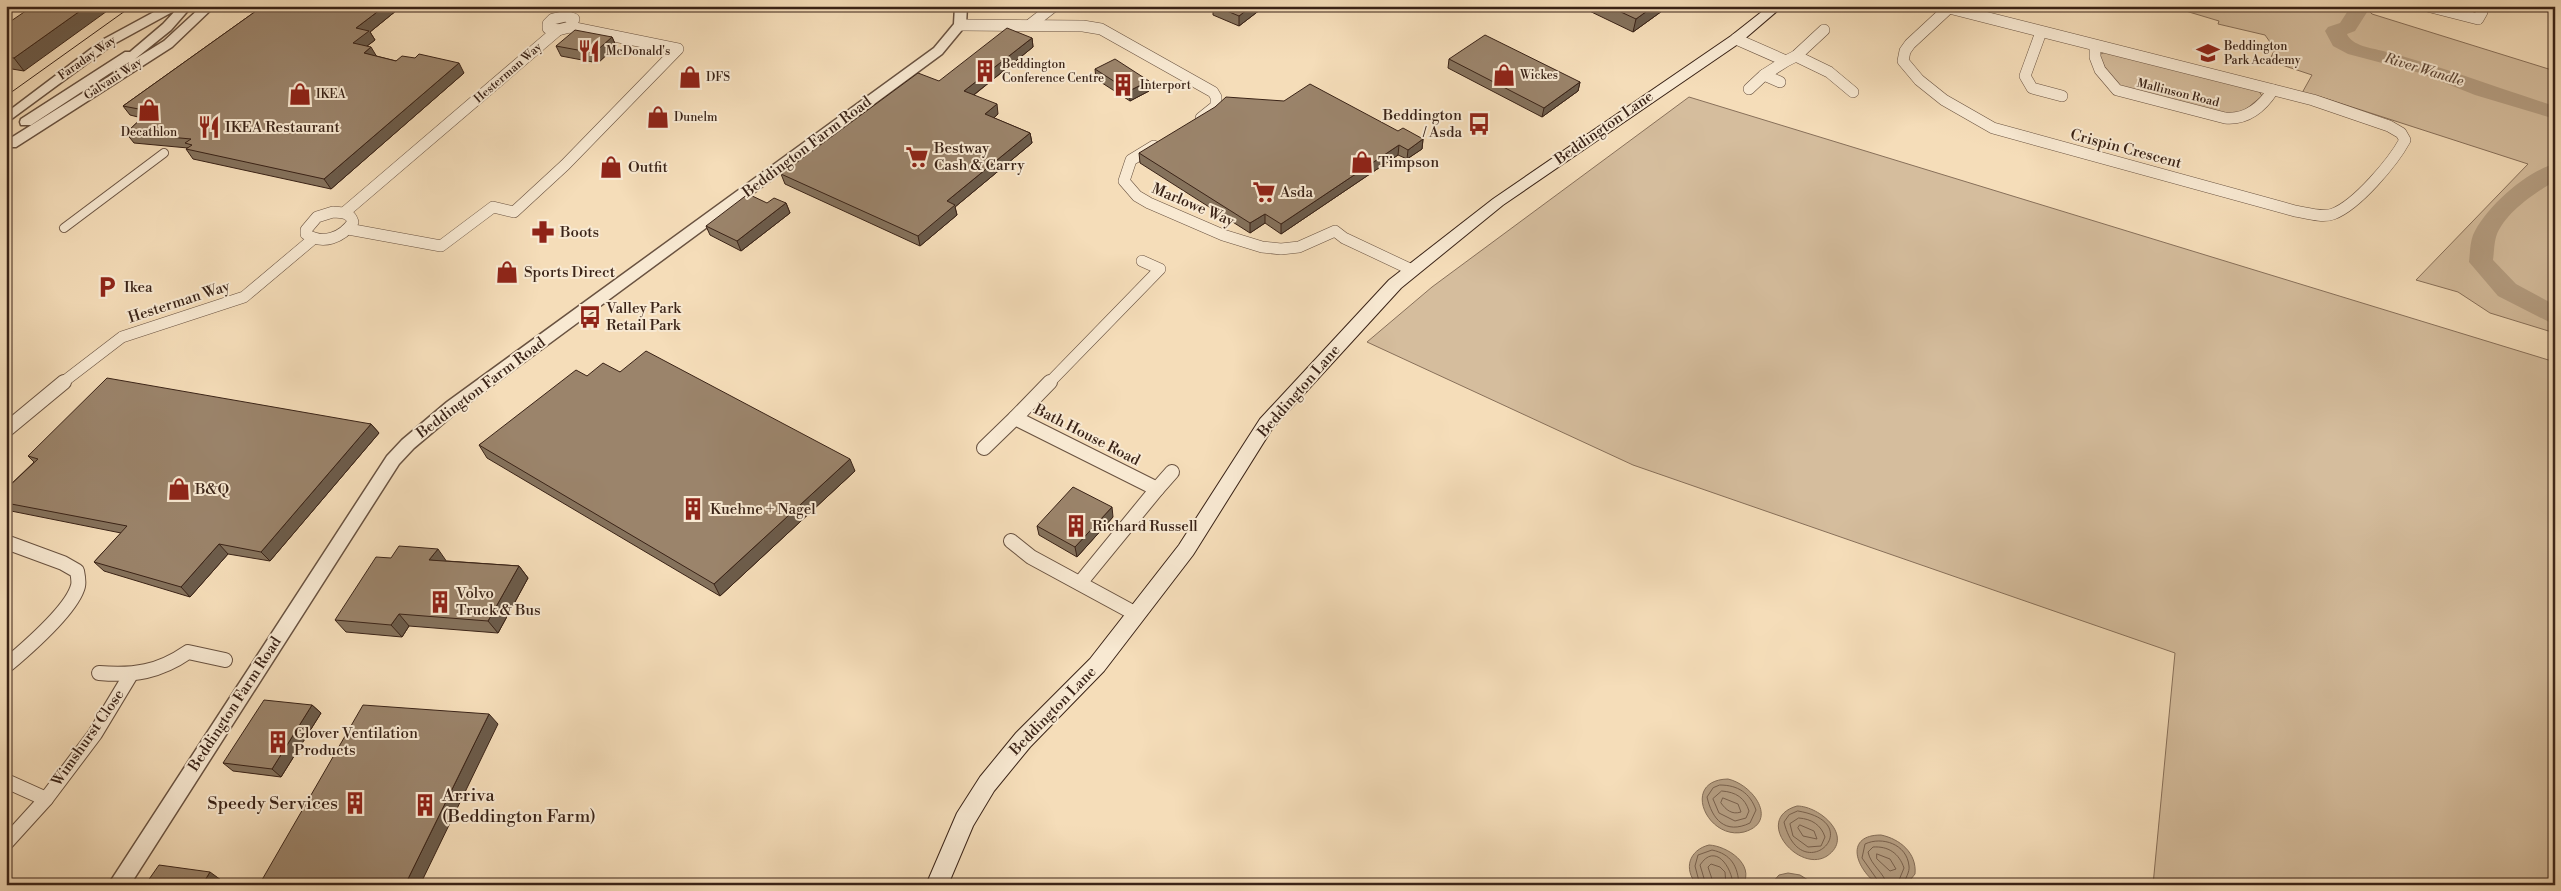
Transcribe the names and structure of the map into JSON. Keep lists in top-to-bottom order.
{
  "streets": {
    "main road": ["Beddington Lane"],
    "street": [
      "Faraday Way",
      "Hesterman Way",
      "Galvani Way",
      "Mallinson Road",
      "Beddington Farm Road",
      "Crispin Crescent",
      "Marlowe Way",
      "Bath House Road",
      "Wimshurst Close"
    ]
  },
  "crossings": [
    ["Mallinson Road", "Crispin Crescent"],
    ["Beddington Lane", "Marlowe Way"]
  ],
  "water": ["River Wandle"],
  "places": {
    "restaurant": ["McDonald's", "IKEA Restaurant"],
    "school or university": ["Beddington Park Academy"],
    "building": [
      "Beddington Conference Centre",
      "Interport",
      "Kuehne + Nagel",
      "Richard Russell",
      "Volvo Truck & Bus",
      "Glover Ventilation Products",
      "Speedy Services",
      "Arriva (Beddington Farm)"
    ],
    "shop": [
      "Wickes",
      "DFS",
      "IKEA",
      "Decathlon",
      "Dunelm",
      "Timpson",
      "Outfit",
      "Sports Direct",
      "B&Q"
    ],
    "bus stop": ["Beddington / Asda", "Valley Park Retail Park"],
    "supermarket": ["Bestway Cash & Carry", "Asda"],
    "pharmacy": ["Boots"],
    "parking": ["Ikea"]
  }
}
